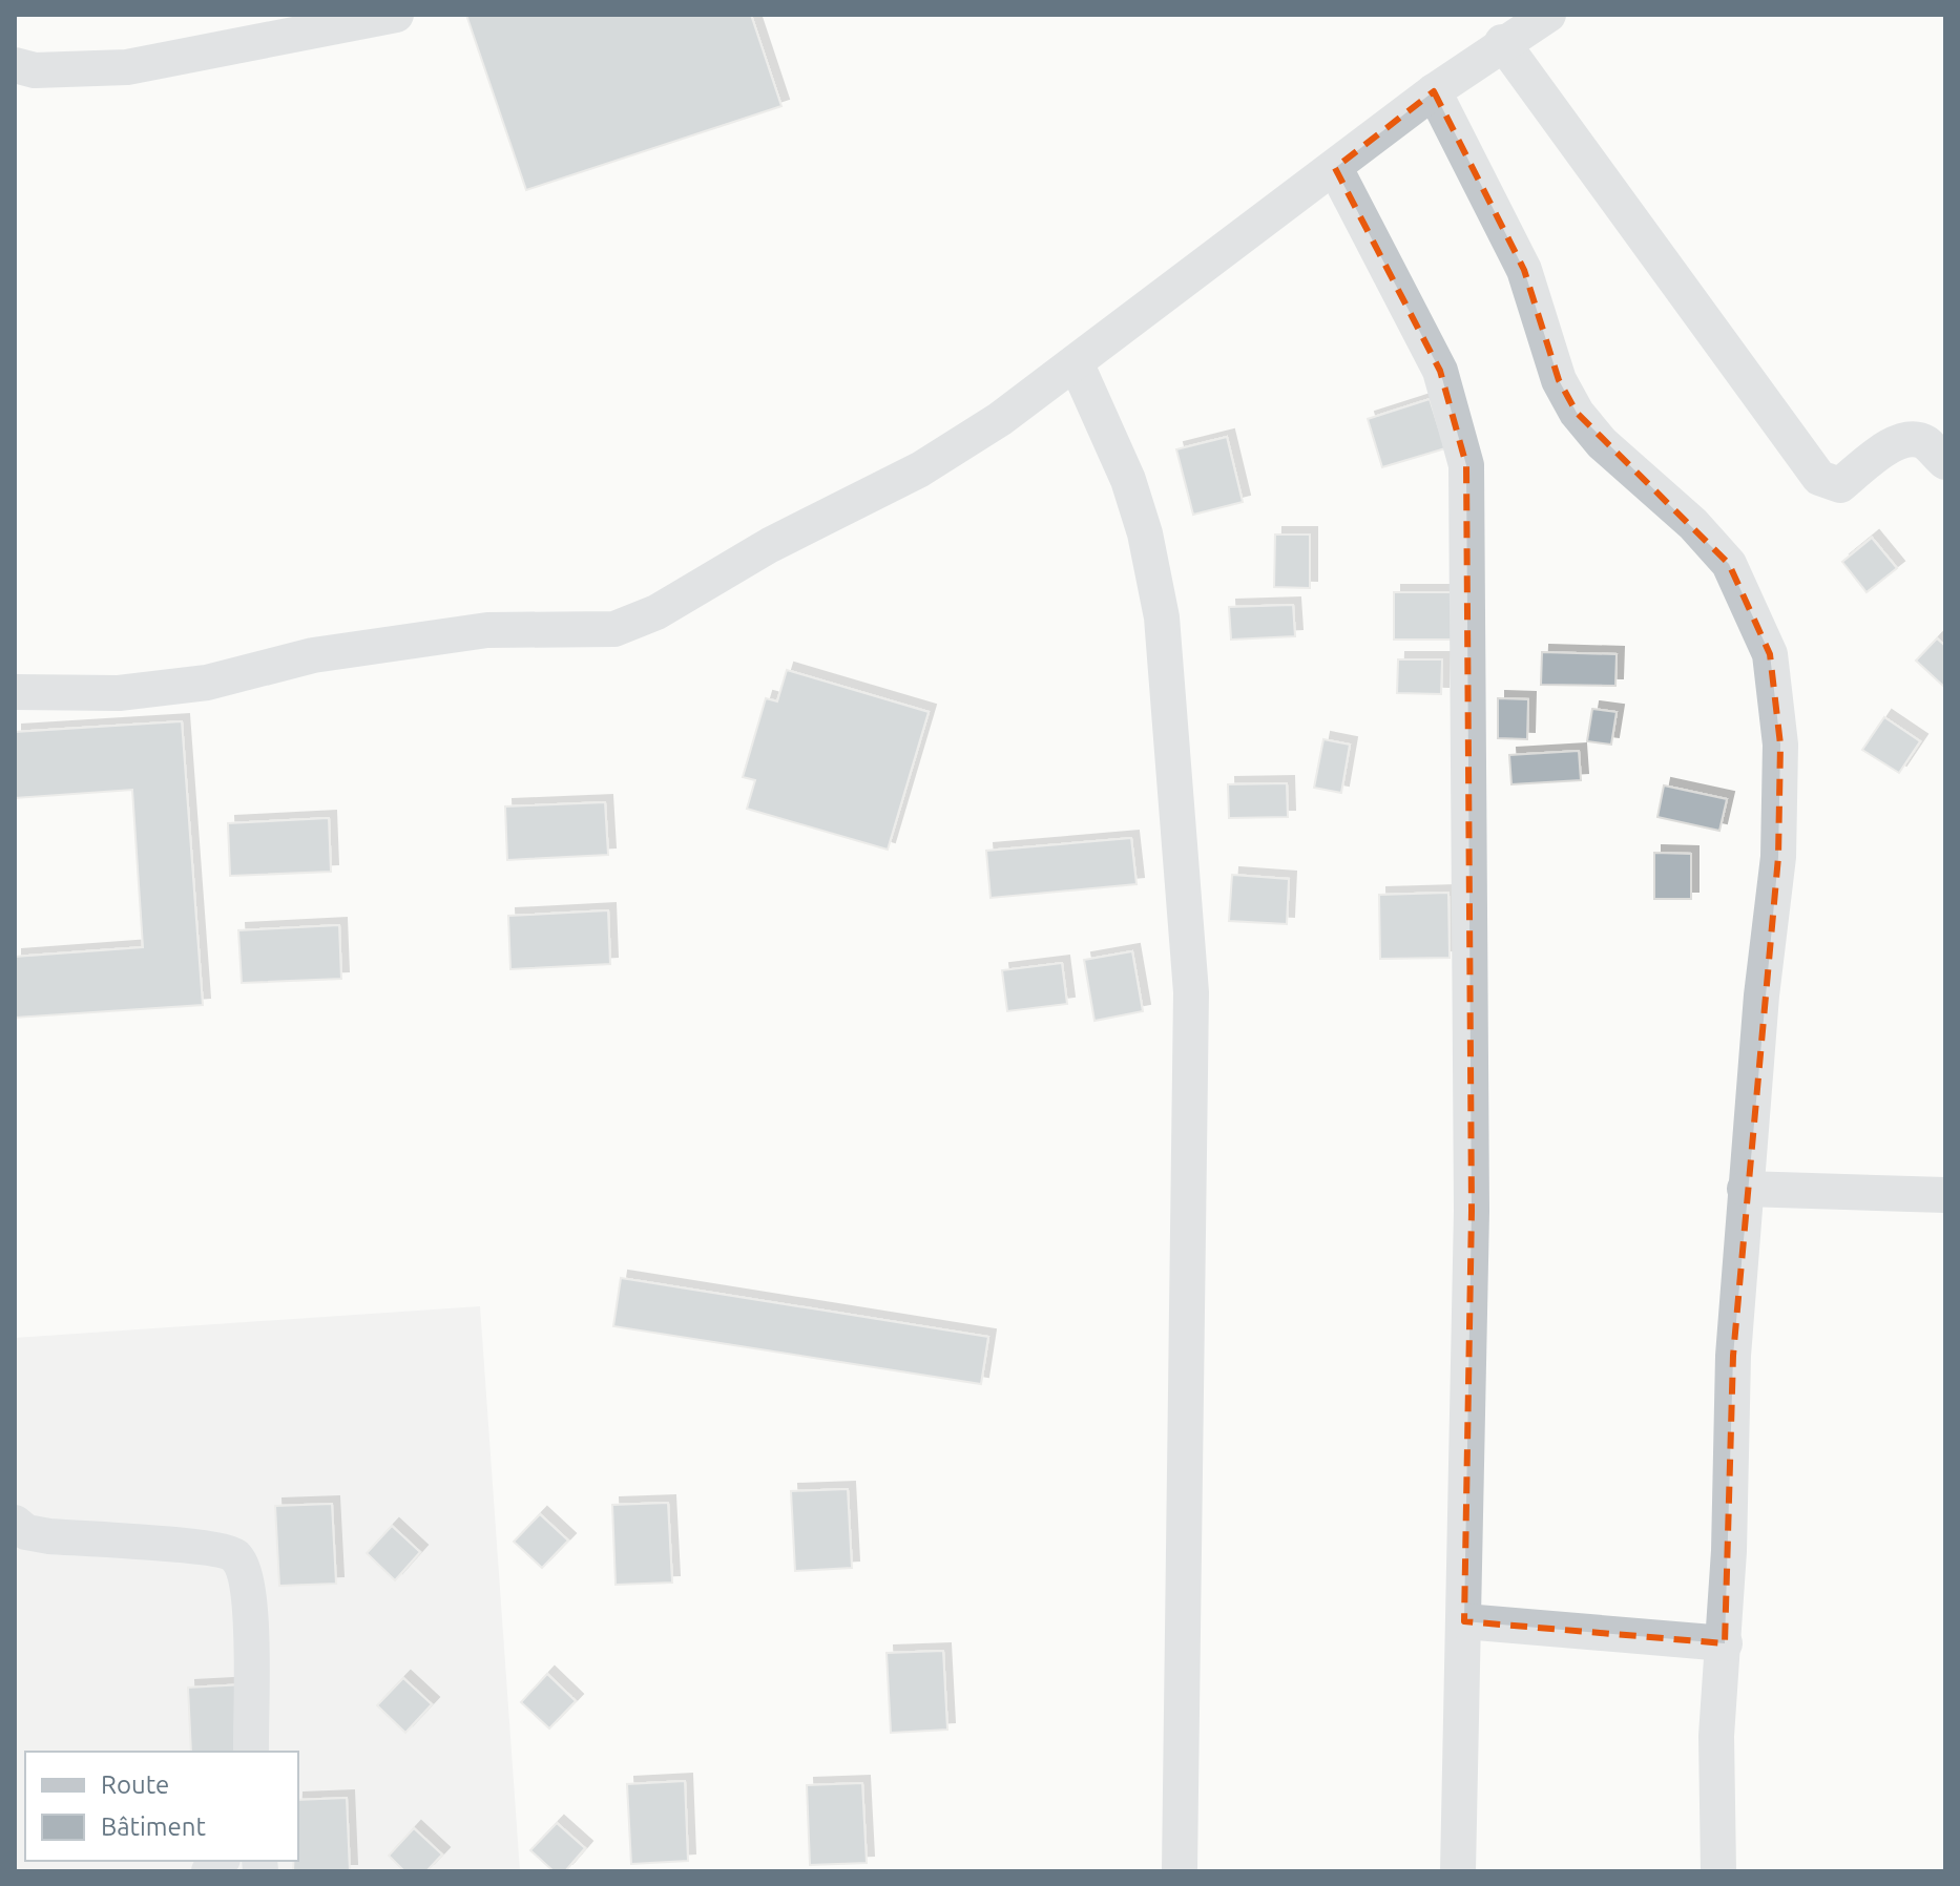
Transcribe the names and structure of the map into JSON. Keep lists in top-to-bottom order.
{
  "legend": ["Route", "Bâtiment"]
}
